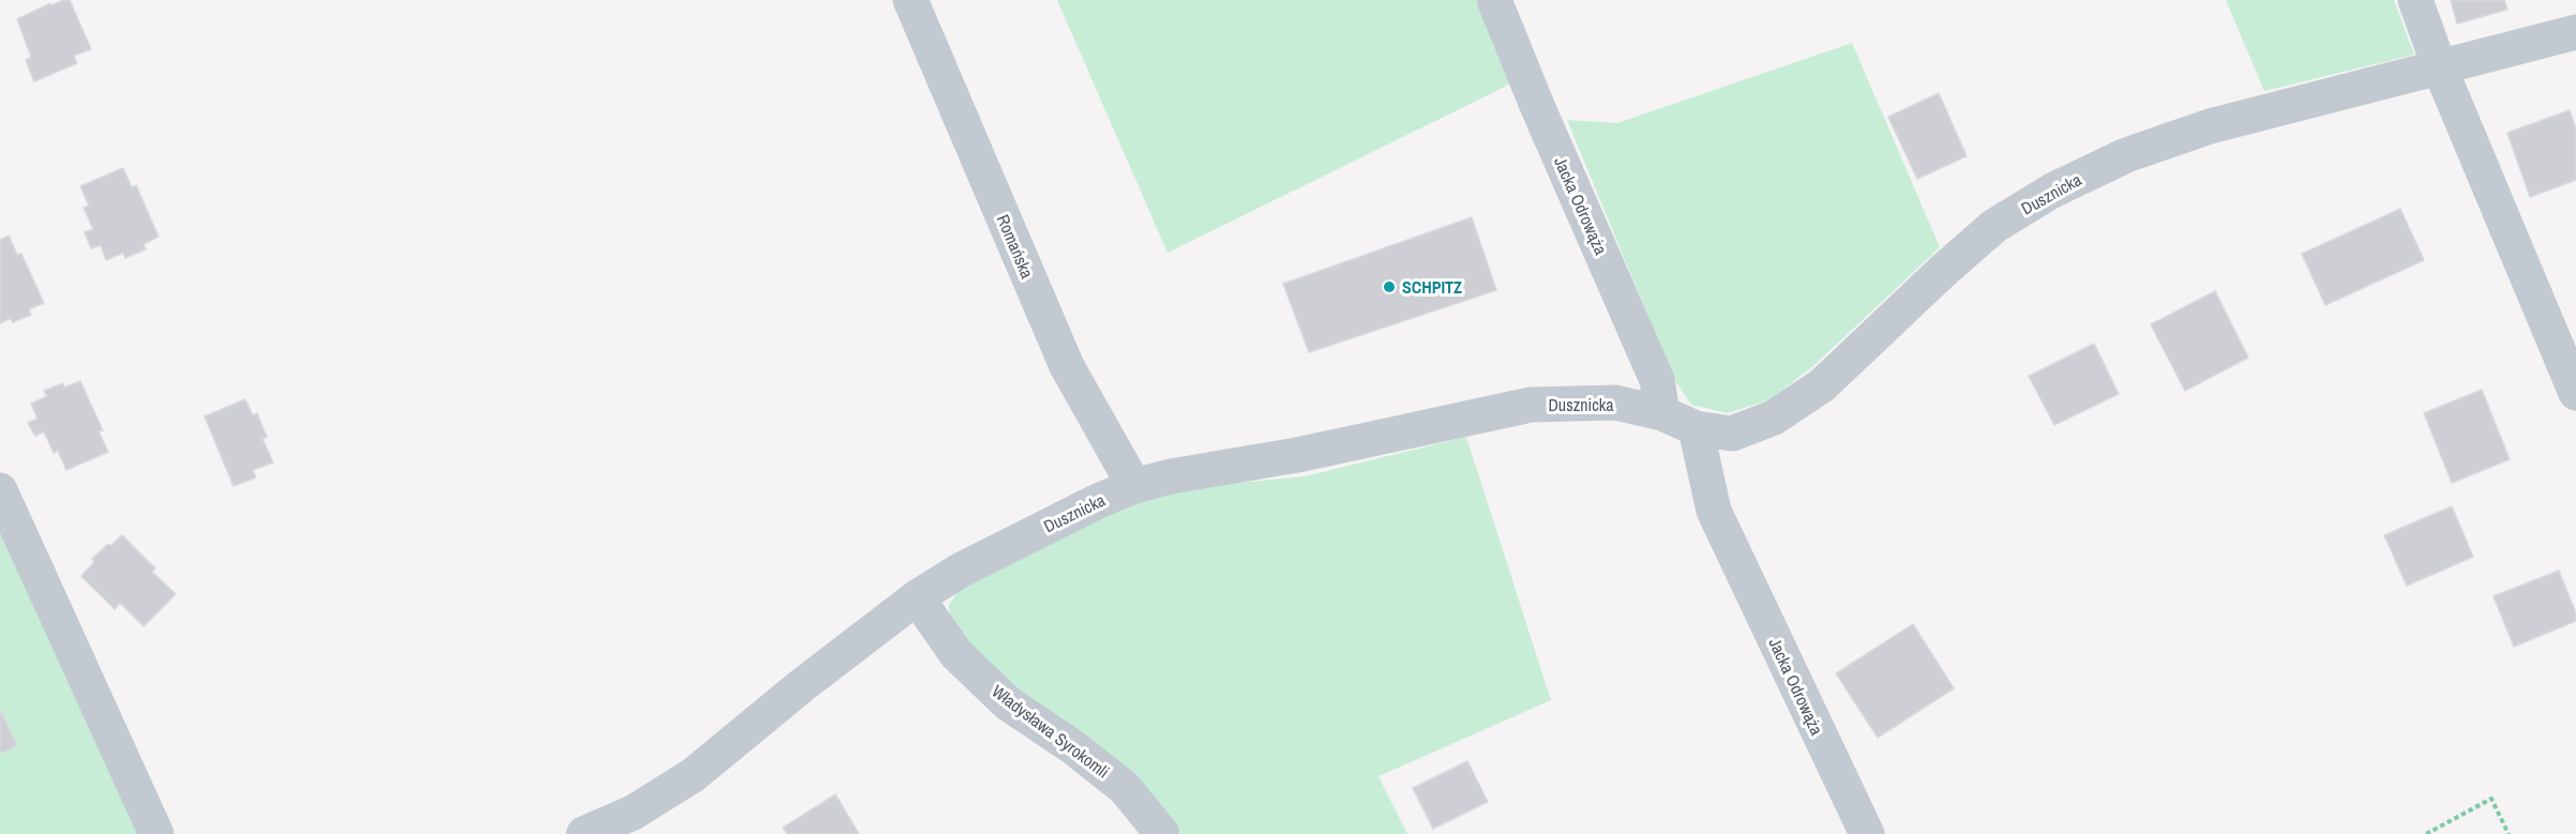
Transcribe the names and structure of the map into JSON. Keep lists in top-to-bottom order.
{
  "streets": {
    "street": [
      "Dusznicka",
      "Jacka Odrowąża",
      "Romańska",
      "Władysława Syrokomli"
    ]
  },
  "crossings": [
    ["Dusznicka", "Jacka Odrowąża"],
    ["Dusznicka", "Romańska"],
    ["Dusznicka", "Władysława Syrokomli"]
  ],
  "places": ["SCHPITZ"]
}
